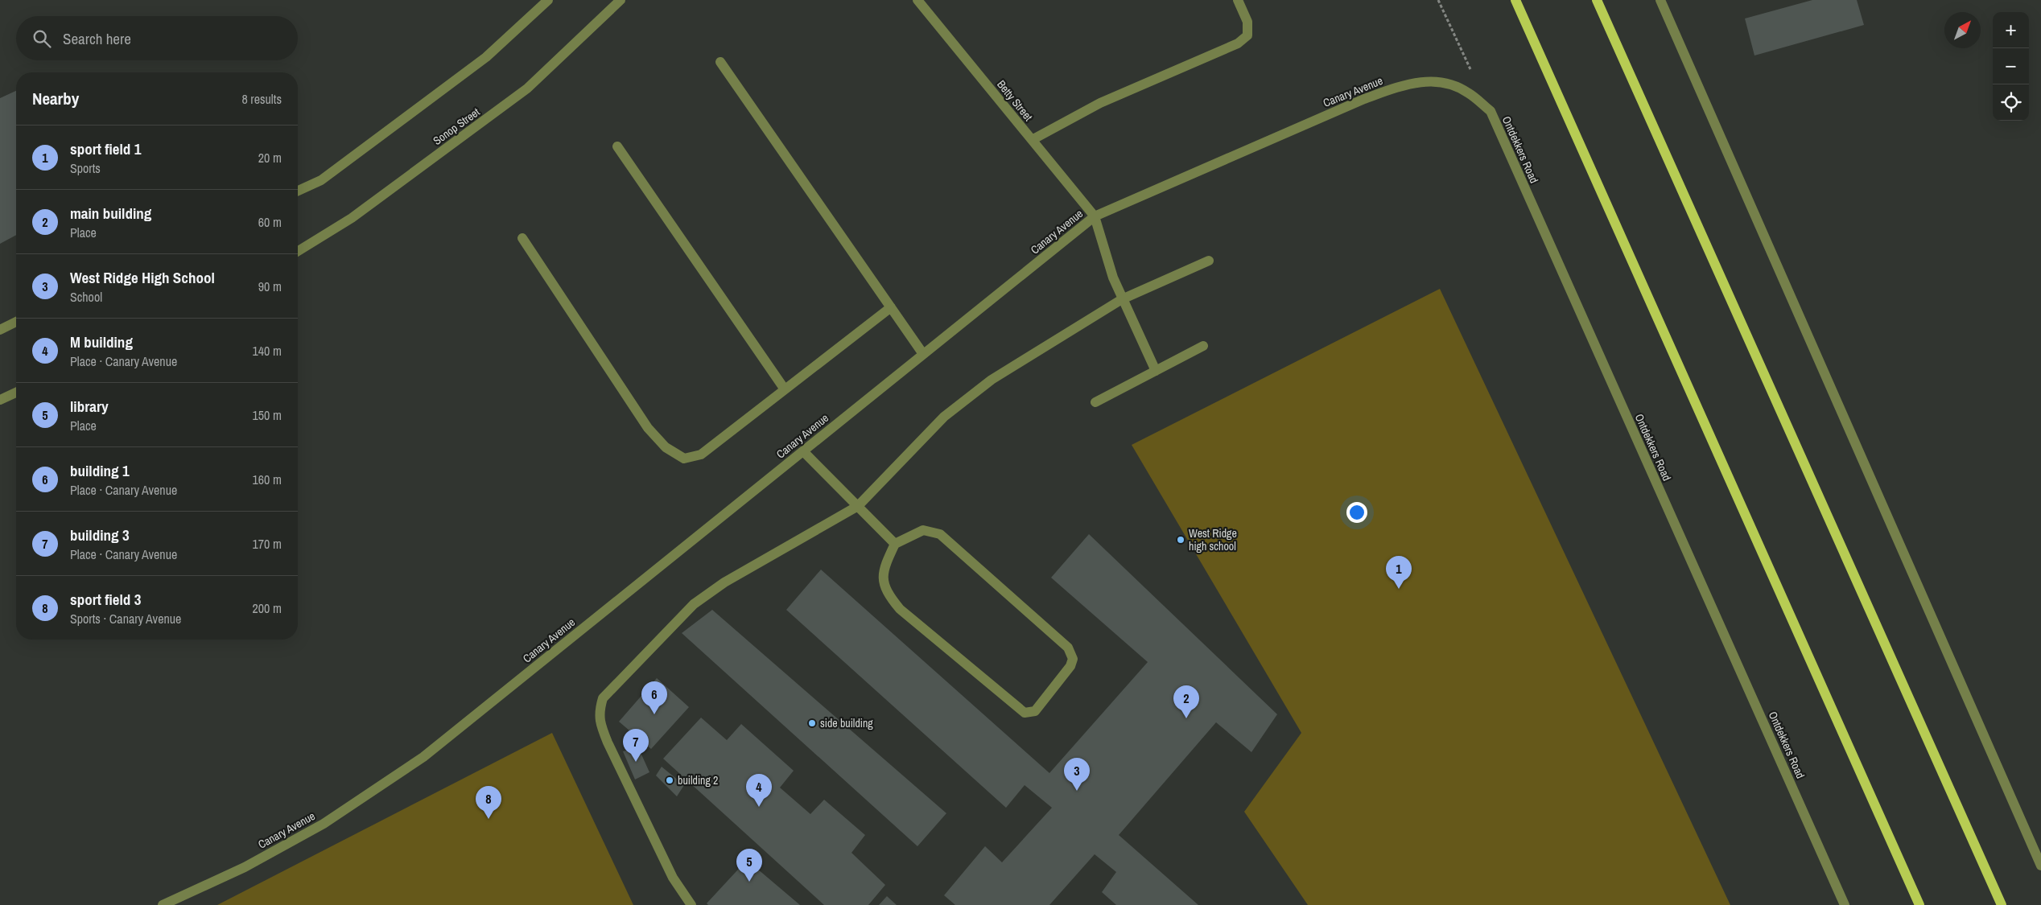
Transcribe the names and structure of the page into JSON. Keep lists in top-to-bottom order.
{
  "streets": {
    "street": [
      "Canary Avenue",
      "Betty Street",
      "Sonop Street",
      "Ontdekkers Road"
    ]
  },
  "crossings": [
    ["Canary Avenue", "Betty Street"],
    ["Canary Avenue", "Ontdekkers Road"]
  ],
  "places": ["West Ridge high school", "side building", "building 2"],
  "north": "top right",
  "page": {
    "map_buttons": ["+", "−"],
    "search": "Search here",
    "heading": ["Nearby", "8 results"],
    "list": [
      {
        "mark": "1",
        "name": "sport field 1",
        "note": "Sports",
        "value": "20 m"
      },
      {
        "mark": "2",
        "name": "main building",
        "note": "Place",
        "value": "60 m"
      },
      {
        "mark": "3",
        "name": "West Ridge High School",
        "note": "School",
        "value": "90 m"
      },
      {
        "mark": "4",
        "name": "M building",
        "note": "Place · Canary Avenue",
        "value": "140 m"
      },
      {
        "mark": "5",
        "name": "library",
        "note": "Place",
        "value": "150 m"
      },
      {
        "mark": "6",
        "name": "building 1",
        "note": "Place · Canary Avenue",
        "value": "160 m"
      },
      {
        "mark": "7",
        "name": "building 3",
        "note": "Place · Canary Avenue",
        "value": "170 m"
      },
      {
        "mark": "8",
        "name": "sport field 3",
        "note": "Sports · Canary Avenue",
        "value": "200 m"
      }
    ],
    "pins": [
      "1",
      "6",
      "2",
      "7",
      "3",
      "4",
      "8",
      "5"
    ]
  }
}
